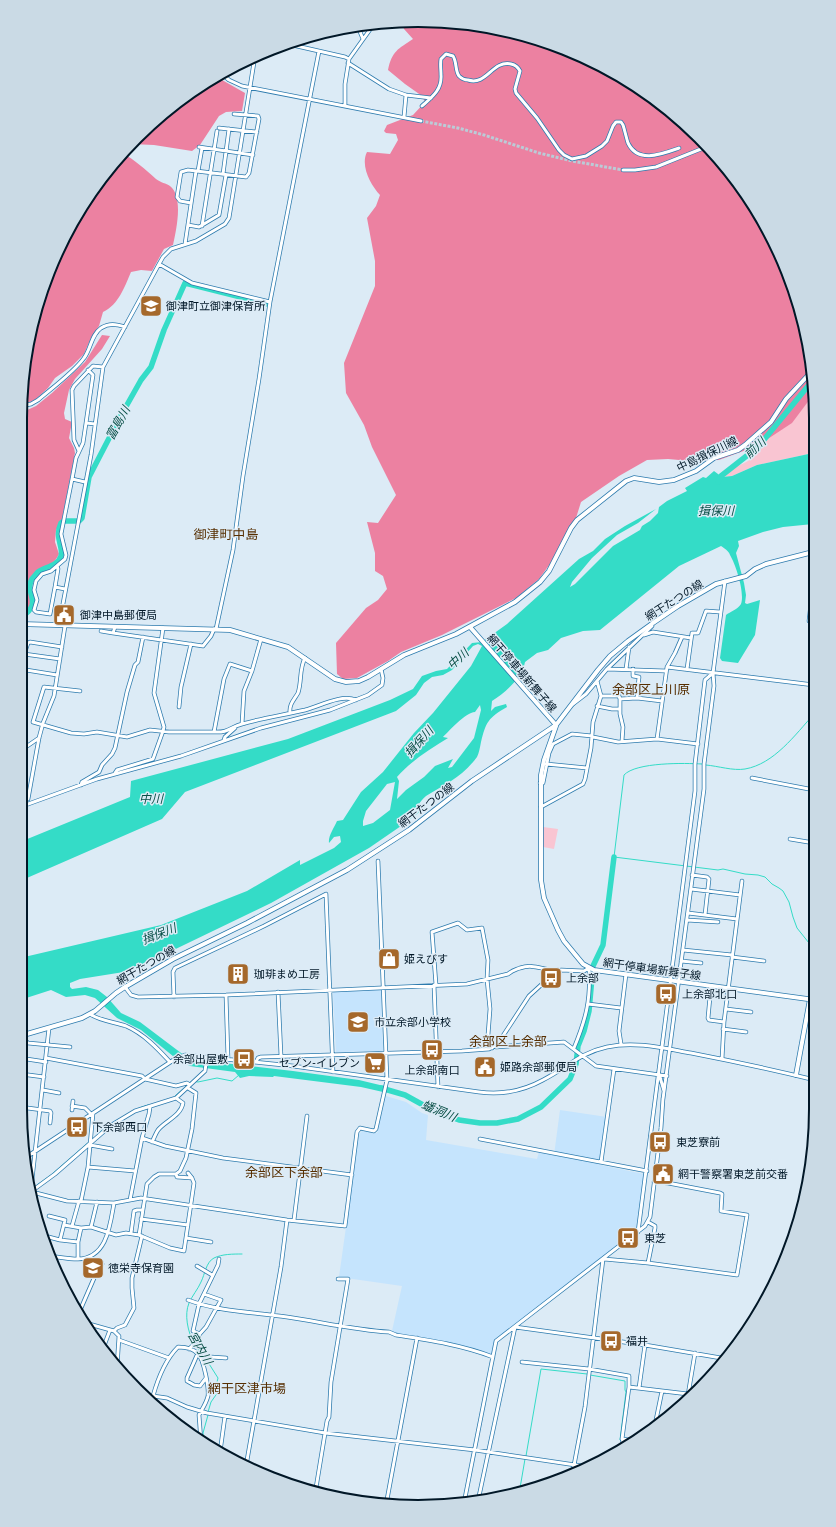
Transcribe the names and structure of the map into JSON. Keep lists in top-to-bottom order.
{
  "streets": {
    "main road": ["中島揖保川線", "網干たつの線", "網干停車場新舞子線"]
  },
  "crossings": [
    ["中島揖保川線", "網干停車場新舞子線"],
    ["網干たつの線", "網干停車場新舞子線"]
  ],
  "districts": [
    "御津町中島",
    "余部区上川原",
    "余部区上余部",
    "余部区下余部",
    "網干区津市場"
  ],
  "water": [
    "富島川",
    "前川",
    "揖保川",
    "中川",
    "蟠洞川",
    "宮内川"
  ],
  "places": {
    "school or university": ["御津町立御津保育所", "市立余部小学校", "徳栄寺保育園"],
    "public building": ["御津中島郵便局", "姫路余部郵便局", "網干警察署東芝前交番"],
    "shop": ["姫えびす"],
    "building": ["珈琲まめ工房"],
    "bus stop": [
      "上余部",
      "上余部北口",
      "上余部南口",
      "余部出屋敷",
      "下余部西口",
      "東芝寮前",
      "東芝",
      "福井"
    ],
    "supermarket": ["セブン-イレブン"]
  }
}
